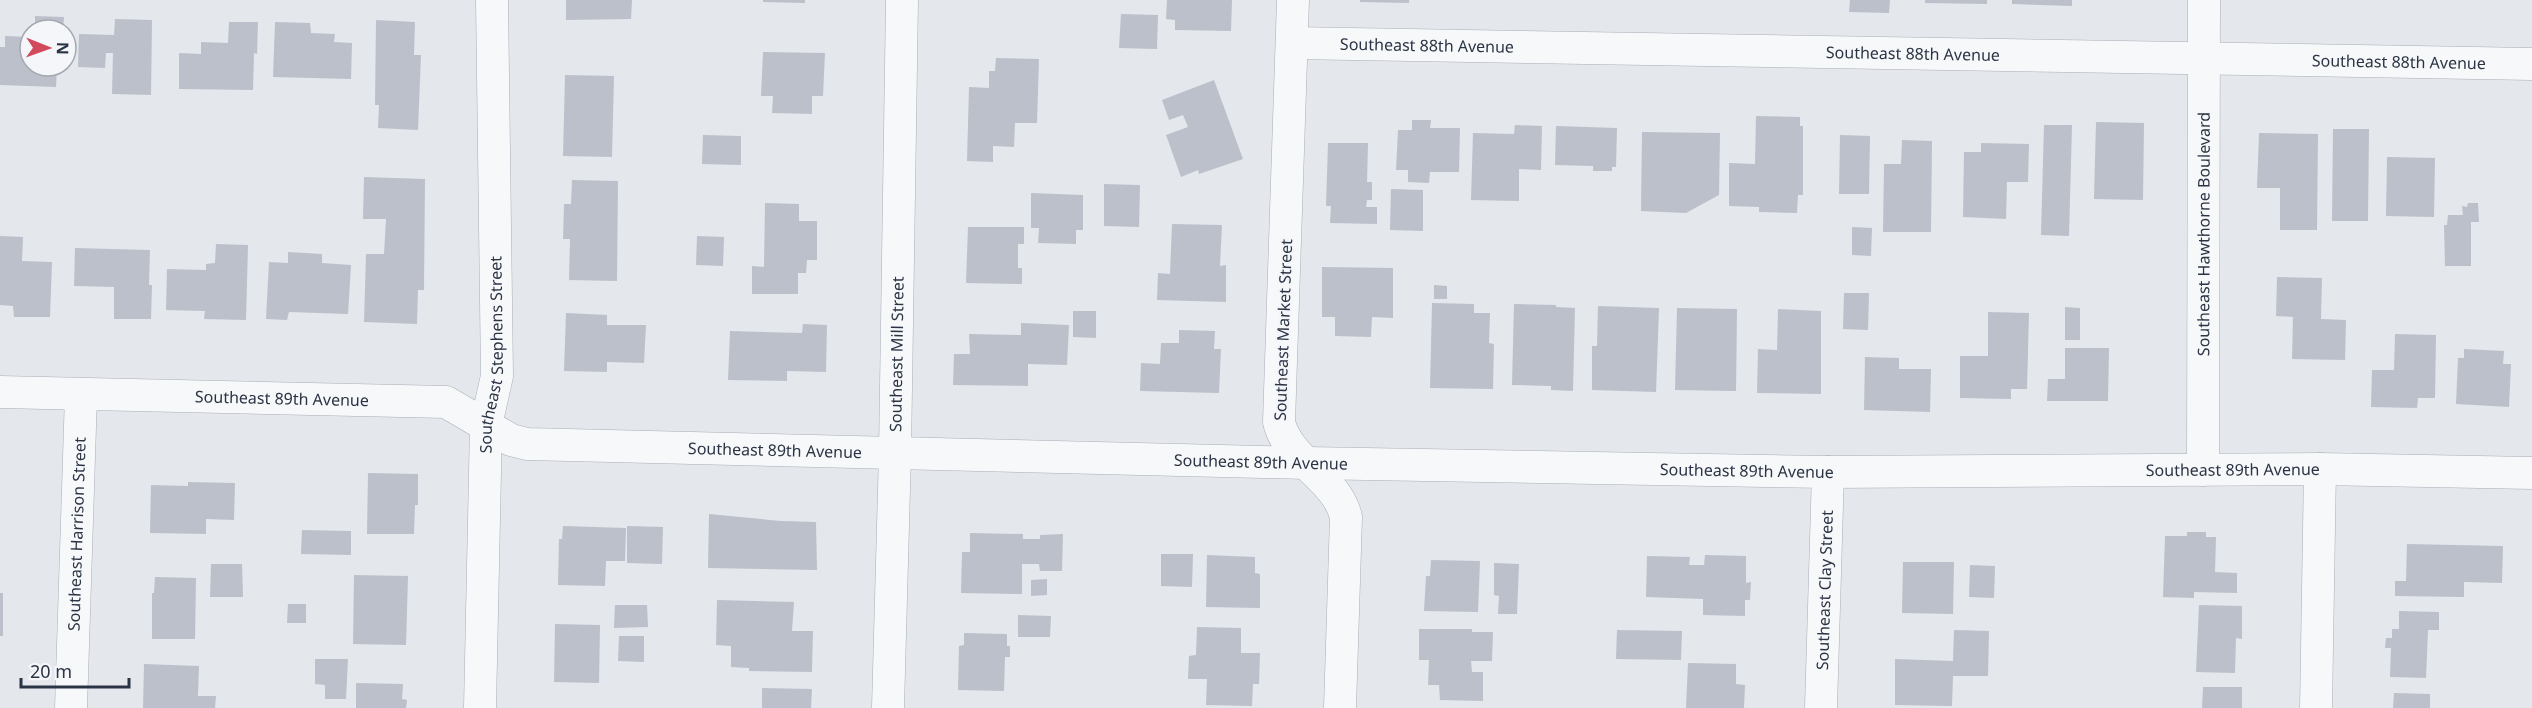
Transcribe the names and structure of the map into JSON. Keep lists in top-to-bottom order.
{
  "streets": {
    "street": [
      "Southeast 88th Avenue",
      "Southeast Hawthorne Boulevard",
      "Southeast Market Street",
      "Southeast Stephens Street",
      "Southeast Mill Street",
      "Southeast 89th Avenue",
      "Southeast Harrison Street",
      "Southeast Clay Street"
    ]
  },
  "crossings": [
    ["Southeast 88th Avenue", "Southeast Hawthorne Boulevard"],
    ["Southeast 88th Avenue", "Southeast Market Street"],
    ["Southeast Hawthorne Boulevard", "Southeast 89th Avenue"],
    ["Southeast Market Street", "Southeast 89th Avenue"],
    ["Southeast Stephens Street", "Southeast 89th Avenue"],
    ["Southeast Mill Street", "Southeast 89th Avenue"],
    ["Southeast 89th Avenue", "Southeast Harrison Street"],
    ["Southeast 89th Avenue", "Southeast Clay Street"]
  ],
  "scale_bar": "20 m",
  "north": "right"
}
